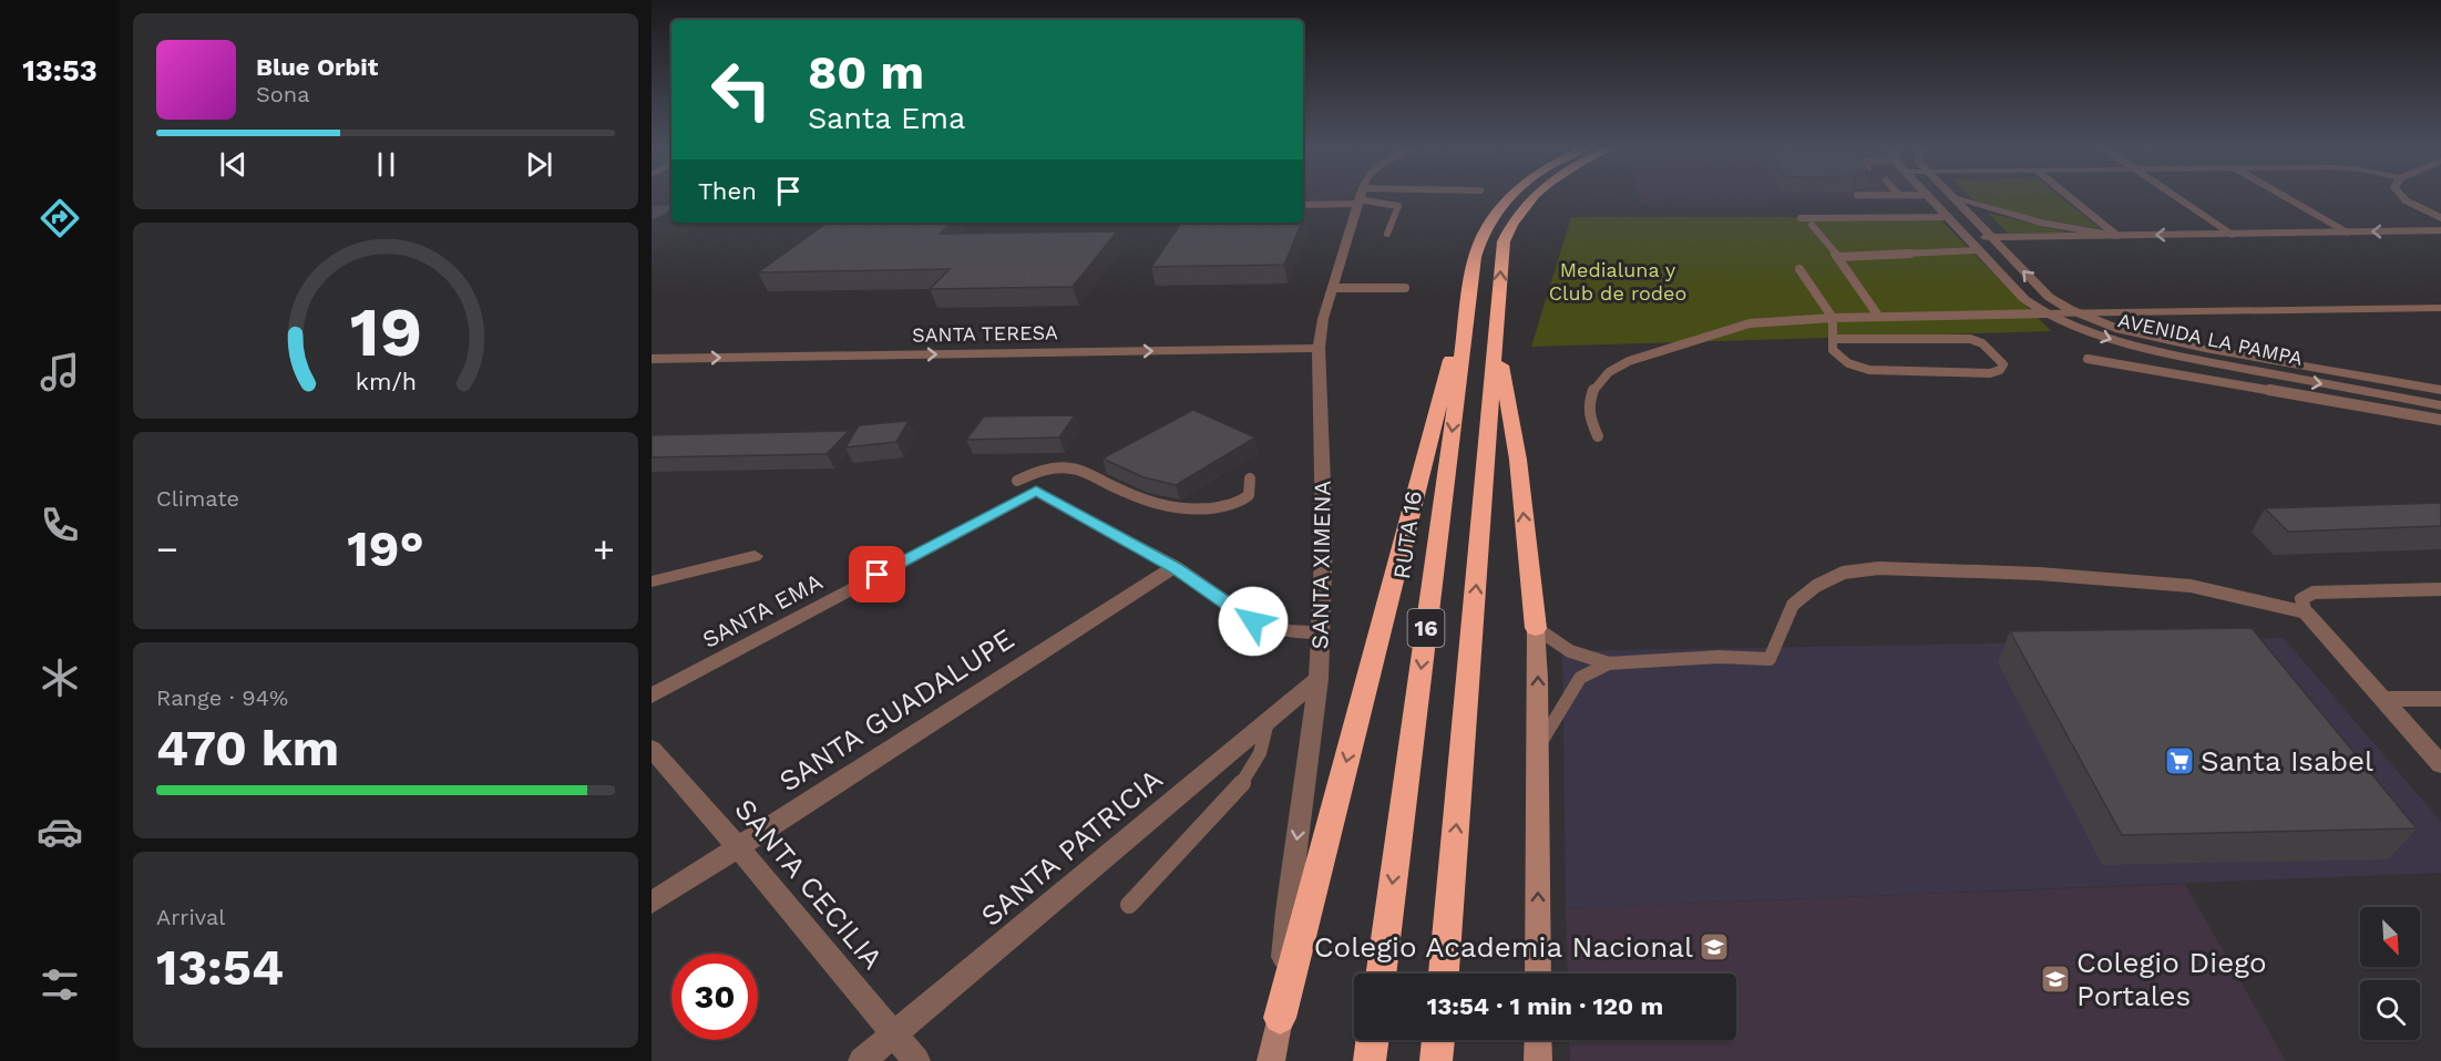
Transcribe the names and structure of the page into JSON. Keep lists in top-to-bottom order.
{
  "streets": {
    "highway": ["RUTA 16", "16"],
    "street": [
      "SANTA TERESA",
      "AVENIDA LA PAMPA",
      "SANTA XIMENA",
      "SANTA EMA",
      "SANTA GUADALUPE",
      "SANTA PATRICIA",
      "SANTA CECILIA"
    ]
  },
  "crossings": [
    ["SANTA TERESA", "SANTA XIMENA"],
    ["SANTA XIMENA", "SANTA PATRICIA"],
    ["SANTA EMA", "SANTA GUADALUPE"],
    ["SANTA GUADALUPE", "SANTA CECILIA"],
    ["SANTA PATRICIA", "SANTA CECILIA"]
  ],
  "one_way": ["SANTA TERESA", "SANTA XIMENA"],
  "parks": ["Medialuna y Club de rodeo"],
  "places": {
    "supermarket": ["Santa Isabel"],
    "school or university": ["Colegio Academia Nacional", "Colegio Diego Portales"]
  },
  "north": "bottom right",
  "page": {
    "tabs": "13:53",
    "turn": ["80 m", "Santa Ema"],
    "song": ["Blue Orbit", "Sona"],
    "then": "Then",
    "tile": [
      "Climate",
      ["Range · 94%", "470 km"],
      ["Arrival", "13:54"]
    ],
    "heat": ["−", "19°", "+"],
    "limit": "30",
    "trip": "13:54 · 1 min · 120 m",
    "gauge": ["19", "km/h"]
  }
}
